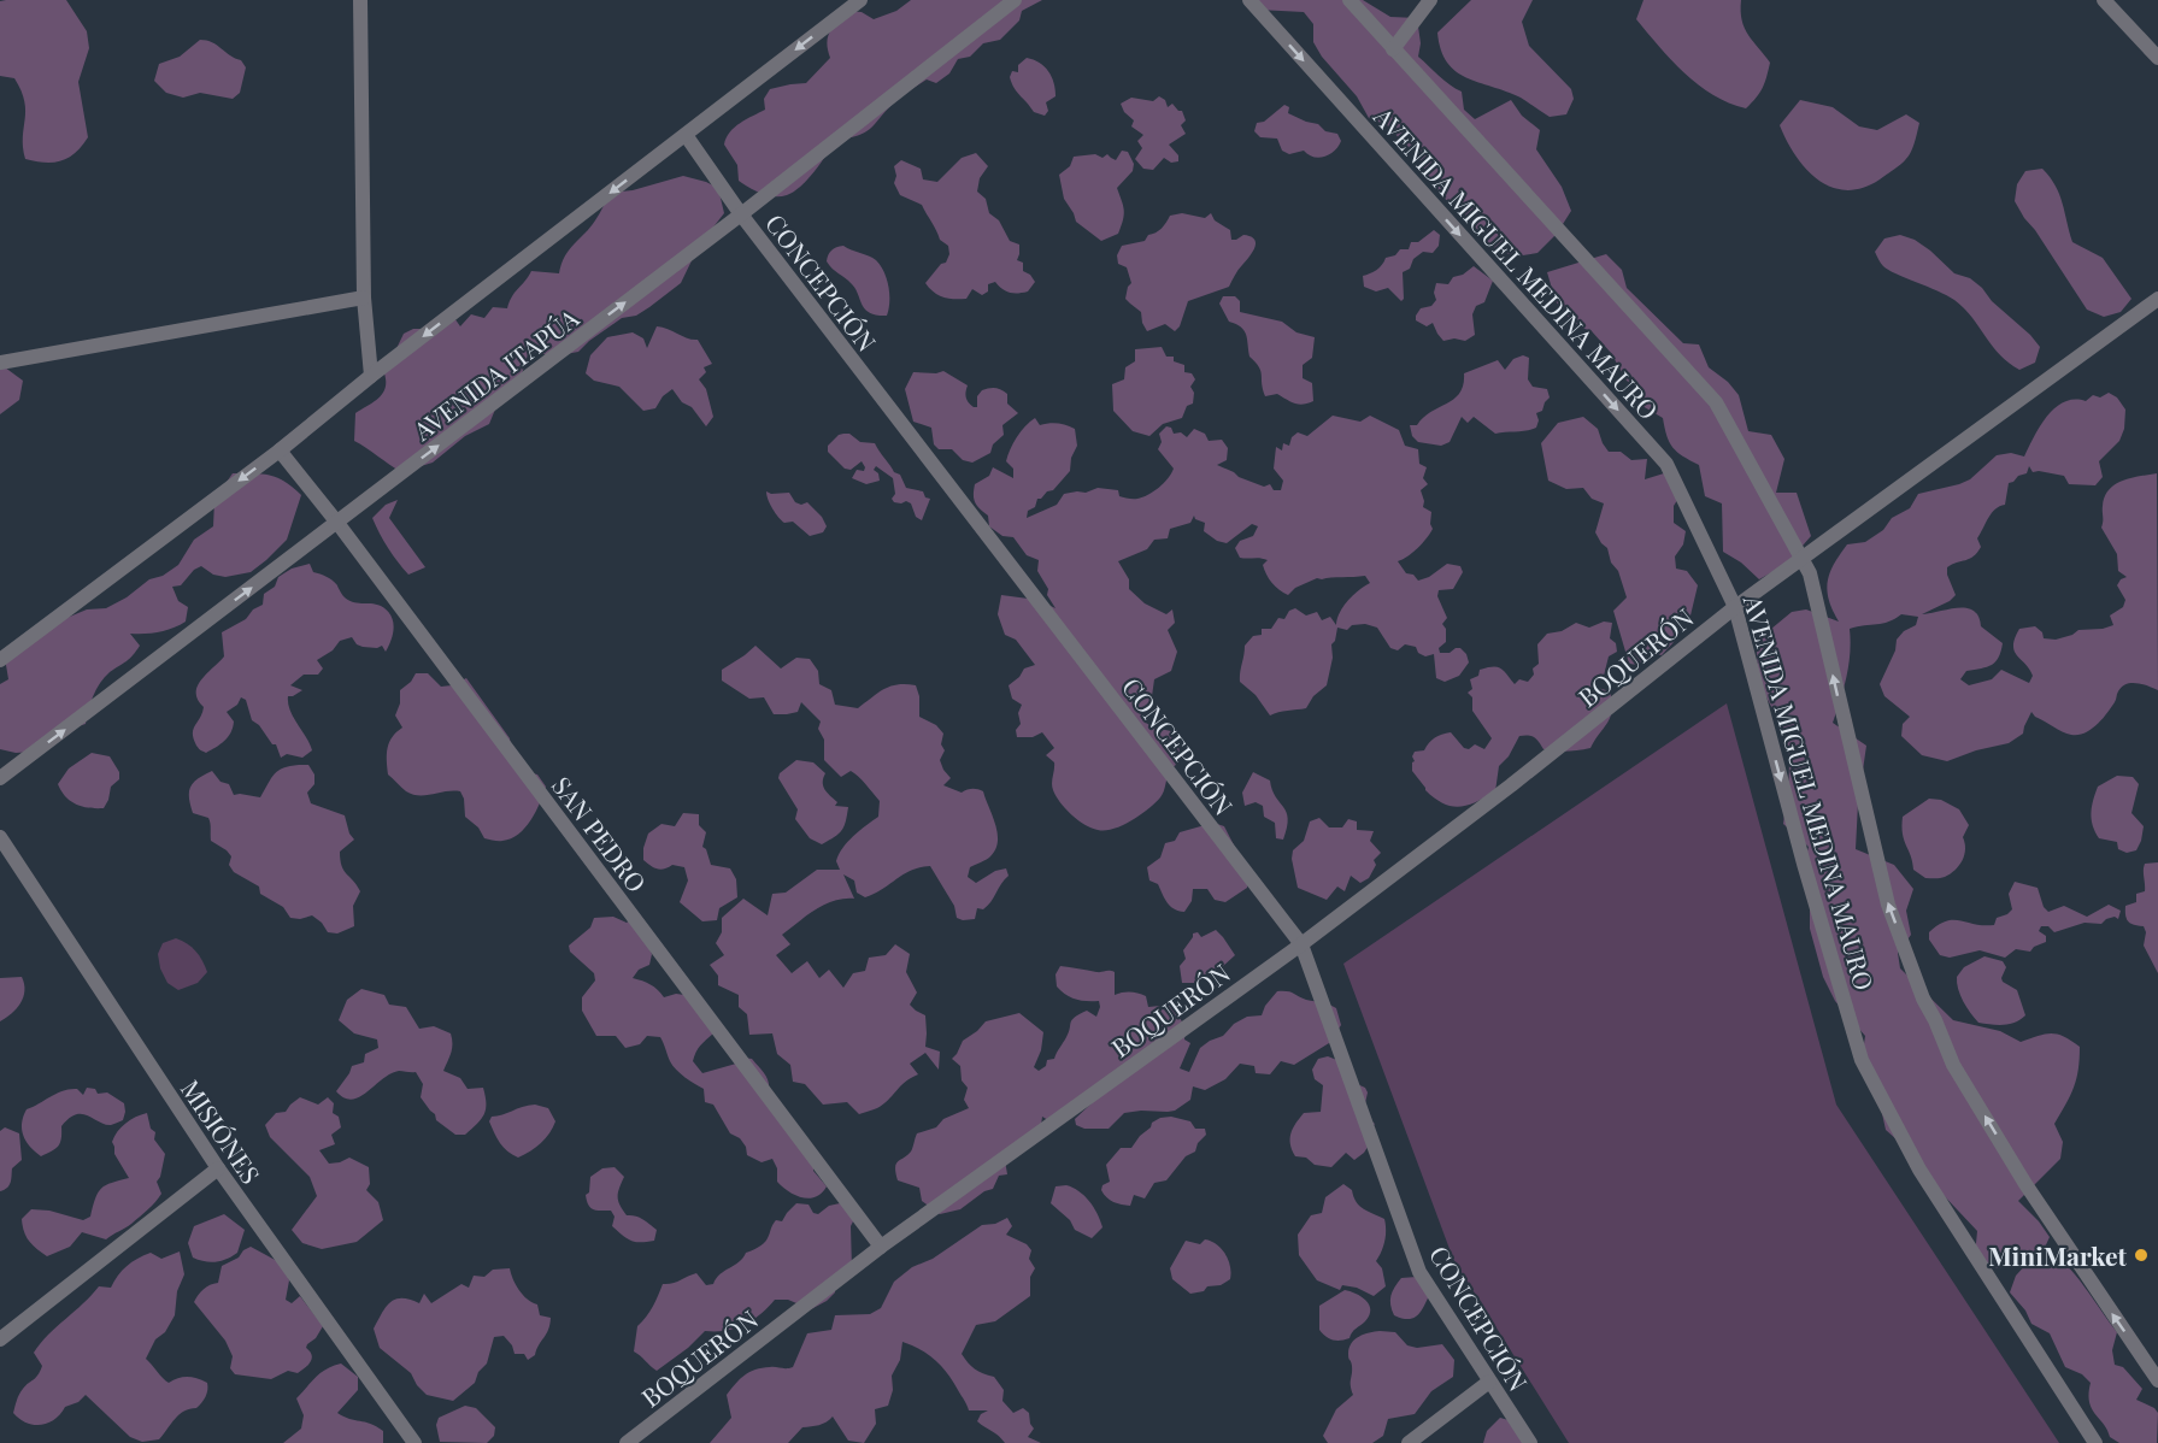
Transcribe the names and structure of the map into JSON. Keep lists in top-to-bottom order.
{
  "streets": {
    "street": [
      "AVENIDA MIGUEL MEDINA MAURO",
      "CONCEPCIÓN",
      "AVENIDA ITAPÚA",
      "BOQUERÓN",
      "SAN PEDRO",
      "MISIÓNES"
    ]
  },
  "crossings": [
    ["AVENIDA MIGUEL MEDINA MAURO", "BOQUERÓN"],
    ["CONCEPCIÓN", "AVENIDA ITAPÚA"],
    ["CONCEPCIÓN", "BOQUERÓN"],
    ["AVENIDA ITAPÚA", "SAN PEDRO"],
    ["BOQUERÓN", "SAN PEDRO"]
  ],
  "places": ["MiniMarket"]
}
